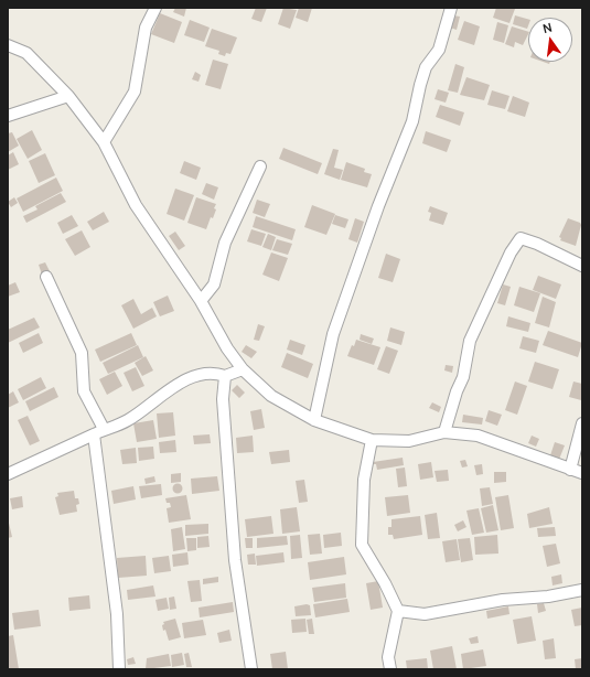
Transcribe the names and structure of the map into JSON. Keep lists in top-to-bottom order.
{
  "north": "top"
}
